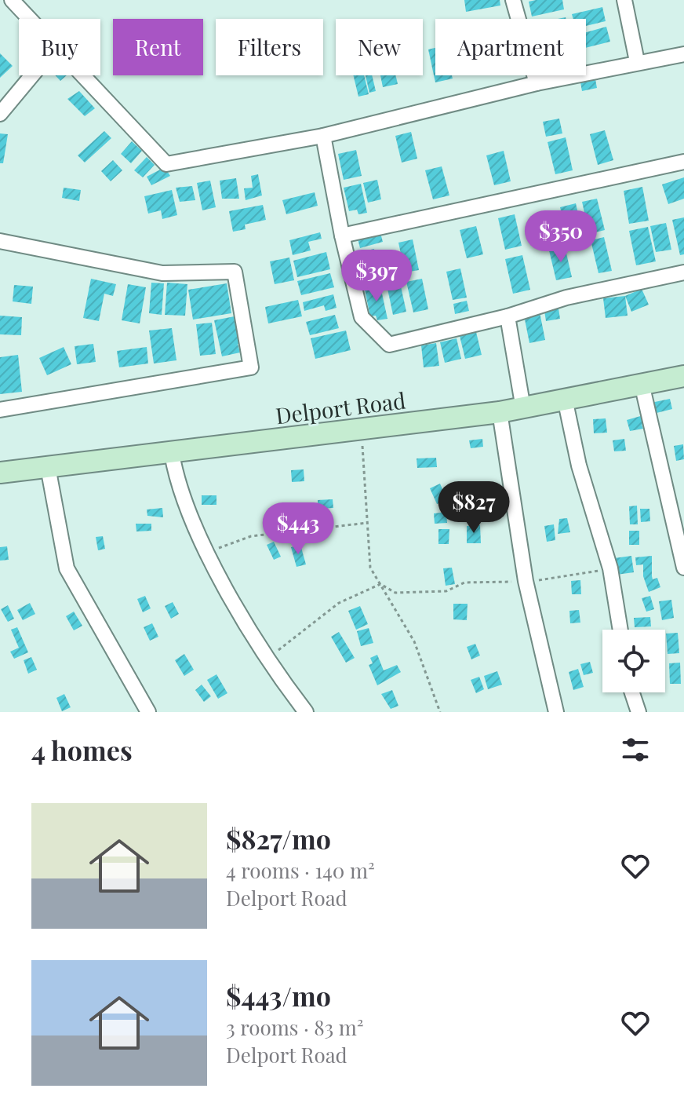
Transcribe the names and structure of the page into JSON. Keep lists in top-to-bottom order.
{
  "streets": {
    "main road": ["Delport Road"]
  },
  "page": {
    "chip": [
      "Buy",
      "Rent",
      "Filters",
      "New",
      "Apartment"
    ],
    "price": [
      "$350",
      "$397",
      "$827",
      "$443"
    ],
    "heading": "4 homes",
    "list": [
      {
        "name": "$827/mo",
        "note": "4 rooms · 140 m² · Delport Road"
      },
      {
        "name": "$443/mo",
        "note": "3 rooms · 83 m² · Delport Road"
      }
    ]
  }
}
